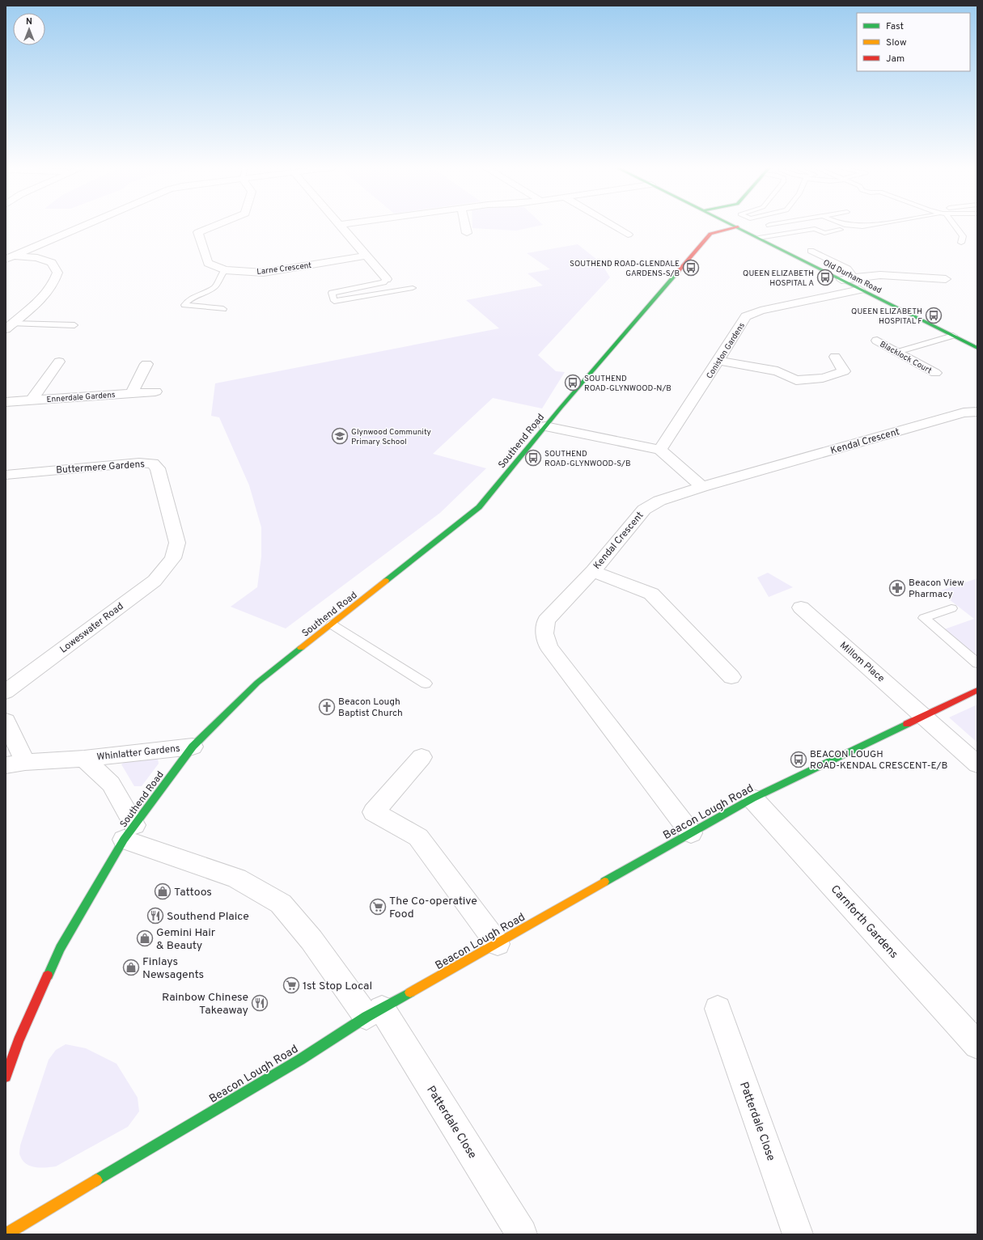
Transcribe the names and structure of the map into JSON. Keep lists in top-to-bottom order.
{
  "streets": {
    "street": [
      "Larne Crescent",
      "Old Durham Road",
      "Coniston Gardens",
      "Blacklock Court",
      "Ennerdale Gardens",
      "Southend Road",
      "Kendal Crescent",
      "Buttermere Gardens",
      "Loweswater Road",
      "Millom Place",
      "Whinlatter Gardens",
      "Beacon Lough Road",
      "Carnforth Gardens",
      "Patterdale Close"
    ]
  },
  "crossings": [
    ["Old Durham Road", "Coniston Gardens"],
    ["Old Durham Road", "Southend Road"],
    ["Southend Road", "Whinlatter Gardens"],
    ["Southend Road", "Patterdale Close"],
    ["Kendal Crescent", "Beacon Lough Road"],
    ["Buttermere Gardens", "Loweswater Road"],
    ["Millom Place", "Beacon Lough Road"],
    ["Whinlatter Gardens", "Patterdale Close"],
    ["Beacon Lough Road", "Carnforth Gardens"],
    ["Beacon Lough Road", "Patterdale Close"]
  ],
  "places": {
    "bus stop": [
      "SOUTHEND ROAD-GLENDALE GARDENS-S/B",
      "QUEEN ELIZABETH HOSPITAL A",
      "QUEEN ELIZABETH HOSPITAL F",
      "SOUTHEND ROAD-GLYNWOOD-N/B",
      "SOUTHEND ROAD-GLYNWOOD-S/B",
      "BEACON LOUGH ROAD-KENDAL CRESCENT-E/B"
    ],
    "school or university": ["Glynwood Community Primary School"],
    "pharmacy": ["Beacon View Pharmacy"],
    "church": ["Beacon Lough Baptist Church"],
    "shop": ["Tattoos", "Gemini Hair & Beauty", "Finlays Newsagents"],
    "supermarket": ["The Co-operative Food", "1st Stop Local"],
    "restaurant": ["Southend Plaice", "Rainbow Chinese Takeaway"]
  },
  "legend": ["Fast", "Slow", "Jam"],
  "north": "top"
}
